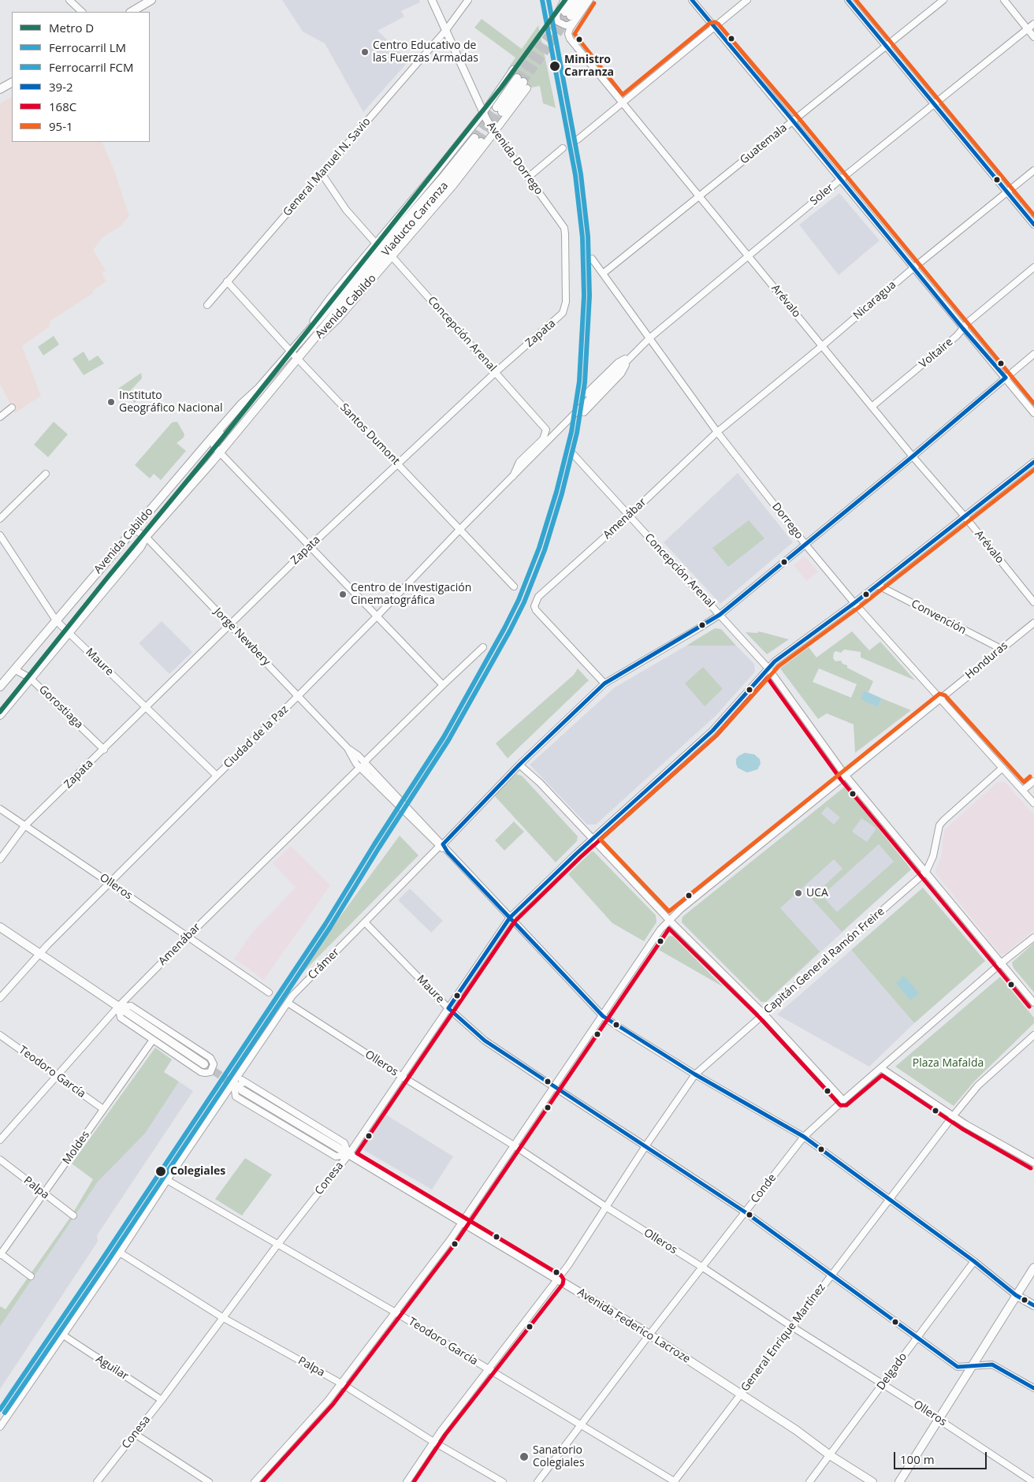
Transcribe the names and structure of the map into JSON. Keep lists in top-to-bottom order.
{
  "streets": {
    "main road": ["Viaducto Carranza", "Avenida Cabildo", "Avenida Federico Lacroze"],
    "street": [
      "Guatemala",
      "Avenida Dorrego",
      "General Manuel N. Savio",
      "Soler",
      "Nicaragua",
      "Arévalo",
      "Zapata",
      "Concepción Arenal",
      "Voltaire",
      "Santos Dumont",
      "Amenábar",
      "Dorrego",
      "Convención",
      "Jorge Newbery",
      "Honduras",
      "Maure",
      "Gorostiaga",
      "Ciudad de la Paz",
      "Olleros",
      "Capitán General Ramón Freire",
      "Crámer",
      "Teodoro García",
      "Moldes",
      "Conesa",
      "Palpa",
      "Conde",
      "General Enrique Martínez",
      "Aguilar",
      "Delgado"
    ]
  },
  "crossings": [
    ["Guatemala", "Arévalo"],
    ["Guatemala", "Dorrego"],
    ["Avenida Dorrego", "General Manuel N. Savio"],
    ["Avenida Dorrego", "Avenida Cabildo"],
    ["Avenida Dorrego", "Zapata"],
    ["General Manuel N. Savio", "Santos Dumont"],
    ["Soler", "Arévalo"],
    ["Soler", "Dorrego"],
    ["Soler", "Ciudad de la Paz"],
    ["Viaducto Carranza", "Avenida Cabildo"],
    ["Nicaragua", "Arévalo"],
    ["Nicaragua", "Amenábar"],
    ["Nicaragua", "Dorrego"],
    ["Arévalo", "Voltaire"],
    ["Arévalo", "Crámer"],
    ["Arévalo", "Conesa"],
    ["Avenida Cabildo", "Concepción Arenal"],
    ["Avenida Cabildo", "Santos Dumont"],
    ["Avenida Cabildo", "Jorge Newbery"],
    ["Avenida Cabildo", "Maure"],
    ["Avenida Cabildo", "Gorostiaga"],
    ["Zapata", "Concepción Arenal"],
    ["Zapata", "Santos Dumont"],
    ["Zapata", "Jorge Newbery"],
    ["Zapata", "Maure"],
    ["Zapata", "Gorostiaga"],
    ["Zapata", "Olleros"],
    ["Concepción Arenal", "Amenábar"],
    ["Concepción Arenal", "Honduras"],
    ["Concepción Arenal", "Ciudad de la Paz"],
    ["Concepción Arenal", "Capitán General Ramón Freire"],
    ["Concepción Arenal", "Crámer"],
    ["Concepción Arenal", "Conesa"],
    ["Concepción Arenal", "Conde"],
    ["Santos Dumont", "Ciudad de la Paz"],
    ["Amenábar", "Dorrego"],
    ["Amenábar", "Jorge Newbery"],
    ["Amenábar", "Olleros"],
    ["Amenábar", "Crámer"],
    ["Amenábar", "Teodoro García"],
    ["Dorrego", "Honduras"],
    ["Dorrego", "Ciudad de la Paz"],
    ["Dorrego", "Capitán General Ramón Freire"],
    ["Dorrego", "Crámer"],
    ["Dorrego", "Conesa"],
    ["Convención", "Honduras"],
    ["Convención", "Conesa"],
    ["Jorge Newbery", "Ciudad de la Paz"],
    ["Honduras", "Maure"],
    ["Honduras", "Olleros"],
    ["Honduras", "Teodoro García"],
    ["Honduras", "Palpa"],
    ["Honduras", "Avenida Federico Lacroze"],
    ["Maure", "Ciudad de la Paz"],
    ["Maure", "Capitán General Ramón Freire"],
    ["Maure", "Crámer"],
    ["Maure", "Conesa"],
    ["Maure", "Conde"],
    ["Maure", "General Enrique Martínez"],
    ["Maure", "Delgado"],
    ["Ciudad de la Paz", "Olleros"],
    ["Olleros", "Capitán General Ramón Freire"],
    ["Olleros", "Crámer"],
    ["Olleros", "Conesa"],
    ["Olleros", "Conde"],
    ["Olleros", "General Enrique Martínez"],
    ["Olleros", "Delgado"],
    ["Capitán General Ramón Freire", "Teodoro García"],
    ["Capitán General Ramón Freire", "Palpa"],
    ["Capitán General Ramón Freire", "Avenida Federico Lacroze"],
    ["Crámer", "Teodoro García"],
    ["Crámer", "Palpa"],
    ["Crámer", "Avenida Federico Lacroze"],
    ["Crámer", "Aguilar"],
    ["Teodoro García", "Moldes"],
    ["Teodoro García", "Conesa"],
    ["Teodoro García", "Conde"],
    ["Teodoro García", "General Enrique Martínez"],
    ["Moldes", "Palpa"],
    ["Conesa", "Palpa"],
    ["Conesa", "Avenida Federico Lacroze"],
    ["Conesa", "Aguilar"],
    ["Conde", "Avenida Federico Lacroze"],
    ["Avenida Federico Lacroze", "General Enrique Martínez"],
    ["Avenida Federico Lacroze", "Delgado"]
  ],
  "parks": ["Plaza Mafalda"],
  "places": [
    "Centro Educativo de las Fuerzas Armadas",
    "Ministro Carranza",
    "Instituto Geográfico Nacional",
    "Centro de Investigación Cinematográfica",
    "UCA",
    "Colegiales",
    "Sanatorio Colegiales"
  ],
  "lines": [
    "metro line D",
    "rail line LM",
    "rail line FCM",
    "transit line 39-2",
    "transit line 95-1",
    "transit line 168C"
  ],
  "legend": [
    "Metro D",
    "Ferrocarril LM",
    "Ferrocarril FCM",
    "39-2",
    "168C",
    "95-1"
  ],
  "scale_bar": "100 m"
}
